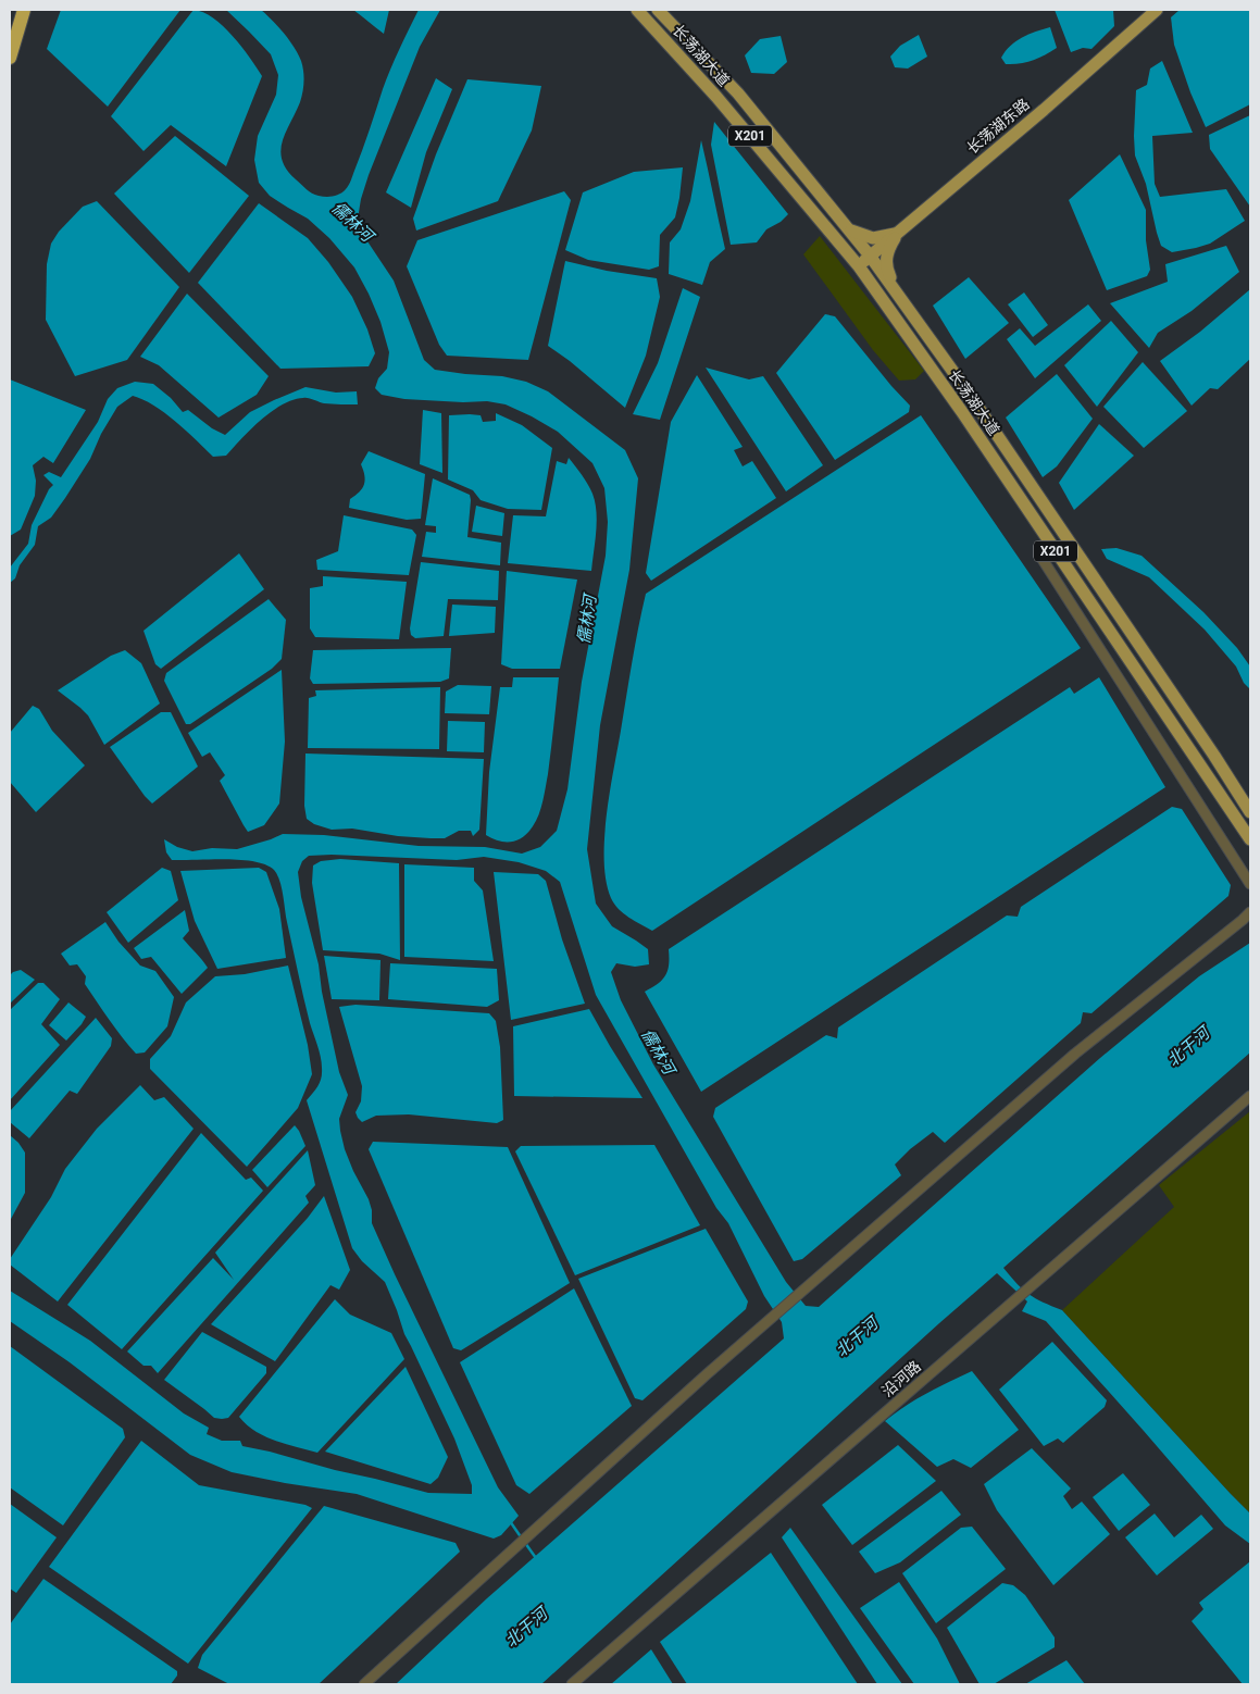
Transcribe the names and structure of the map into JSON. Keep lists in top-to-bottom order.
{
  "streets": {
    "main road": ["长荡湖大道", "长荡湖东路", "X201"],
    "street": ["沿河路"]
  },
  "crossings": [
    ["长荡湖大道", "长荡湖东路"]
  ],
  "water": ["儒林河", "北干河"]
}
